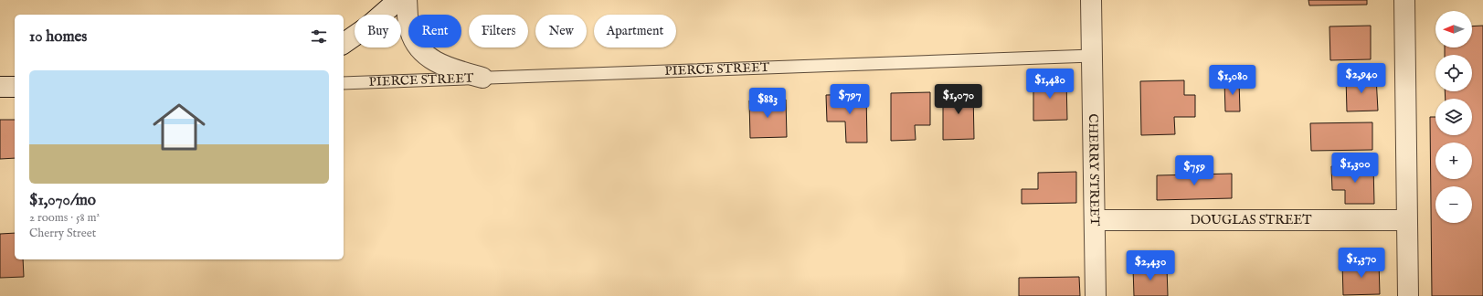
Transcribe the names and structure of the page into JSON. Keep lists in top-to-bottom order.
{
  "streets": {
    "street": ["CHERRY STREET", "DOUGLAS STREET"],
    "lane": ["PIERCE STREET"]
  },
  "crossings": [
    ["PIERCE STREET", "CHERRY STREET"],
    ["CHERRY STREET", "DOUGLAS STREET"]
  ],
  "north": "left",
  "page": {
    "map_buttons": ["+", "−"],
    "chip": [
      "Buy",
      "Rent",
      "Filters",
      "New",
      "Apartment"
    ],
    "heading": "10 homes",
    "list": [
      {
        "name": "$1,070/mo",
        "note": "2 rooms · 58 m² · Cherry Street"
      }
    ],
    "price": [
      "$2,940",
      "$1,080",
      "$1,480",
      "$797",
      "$1,070",
      "$883",
      "$1,300",
      "$759",
      "$1,370",
      "$2,430"
    ]
  }
}
